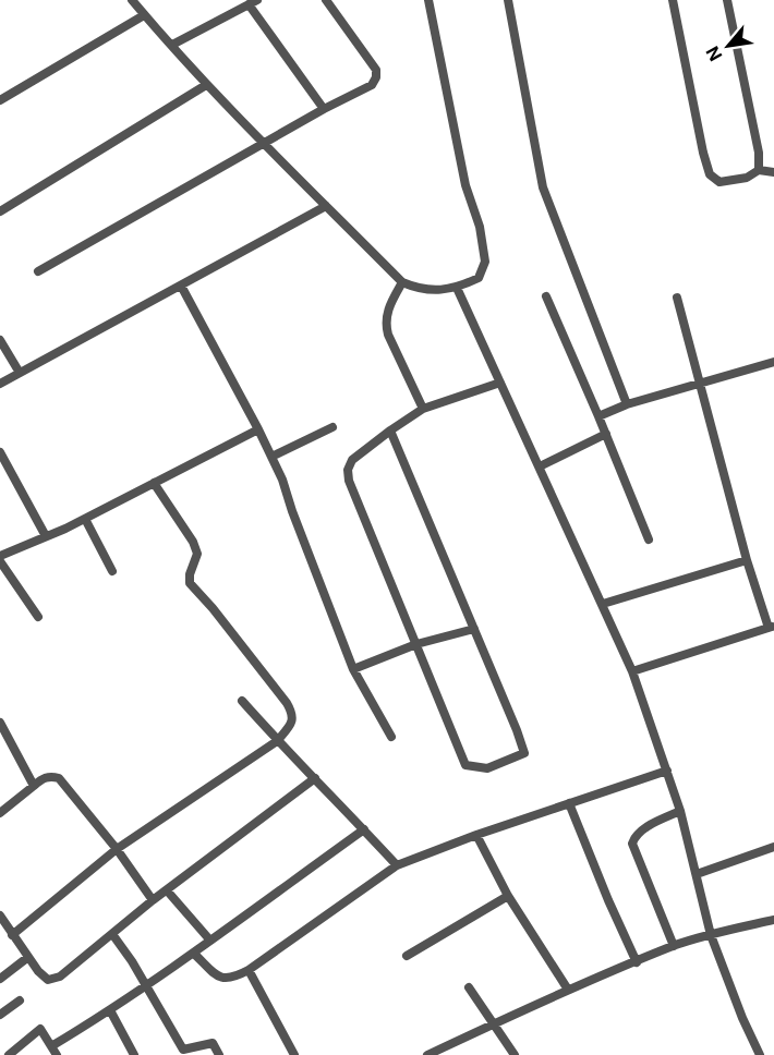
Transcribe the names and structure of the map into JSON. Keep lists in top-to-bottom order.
{
  "north": "bottom left"
}
